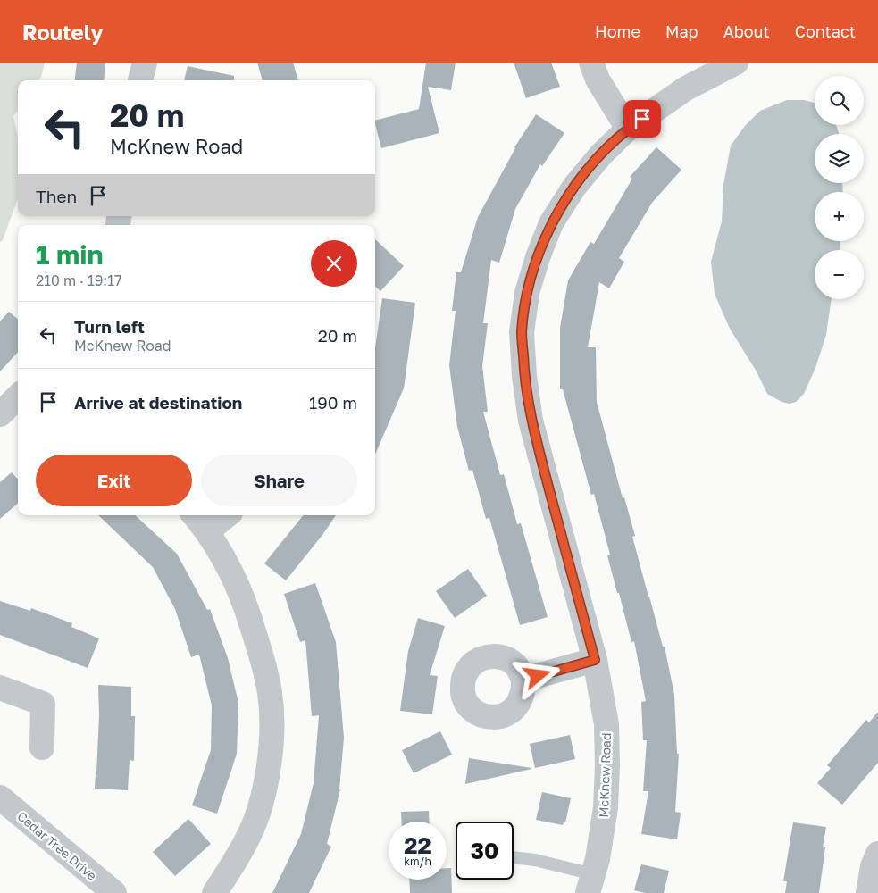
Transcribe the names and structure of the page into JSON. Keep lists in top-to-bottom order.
{
  "streets": {
    "street": ["McKnew Road", "Cedar Tree Drive"]
  },
  "page": {
    "header": "Routely",
    "nav": [
      "Home",
      "Map",
      "About",
      "Contact"
    ],
    "map_buttons": ["+", "−"],
    "turn": ["20 m", "McKnew Road"],
    "then": "Then",
    "heading": ["1 min", "210 m · 19:17"],
    "list": [
      {
        "name": "Turn left",
        "note": "McKnew Road",
        "value": "20 m"
      },
      {
        "name": "Arrive at destination",
        "value": "190 m"
      }
    ],
    "buttons": ["Exit", "Share"],
    "speed": "22 km/h",
    "limit": "30"
  }
}
